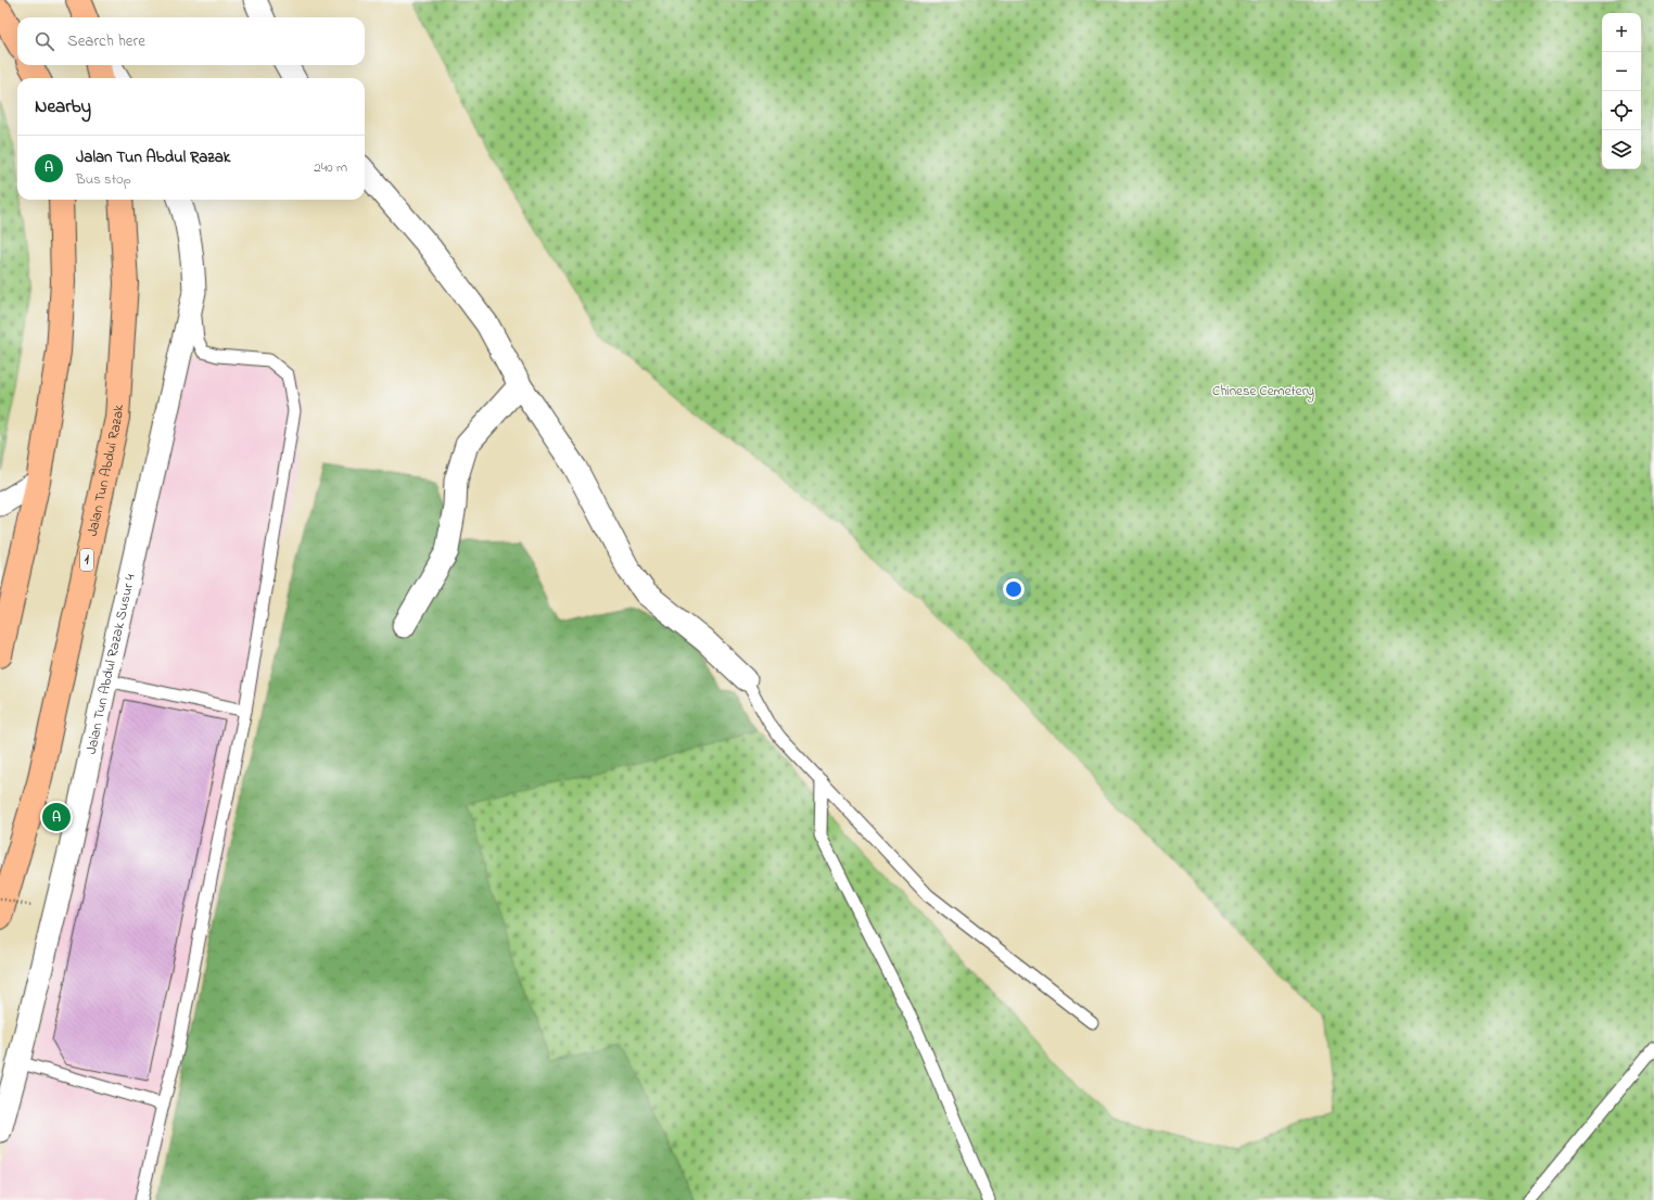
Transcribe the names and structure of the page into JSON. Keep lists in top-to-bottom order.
{
  "streets": {
    "highway": ["Jalan Tun Abdul Razak", "1"],
    "street": ["Jalan Tun Abdul Razak Susur 4"]
  },
  "parks": ["Chinese Cemetery"],
  "page": {
    "map_buttons": ["+", "−"],
    "search": "Search here",
    "heading": "Nearby",
    "list": [
      {
        "mark": "A",
        "name": "Jalan Tun Abdul Razak",
        "note": "Bus stop",
        "value": "240 m"
      }
    ],
    "pins": "A"
  }
}
